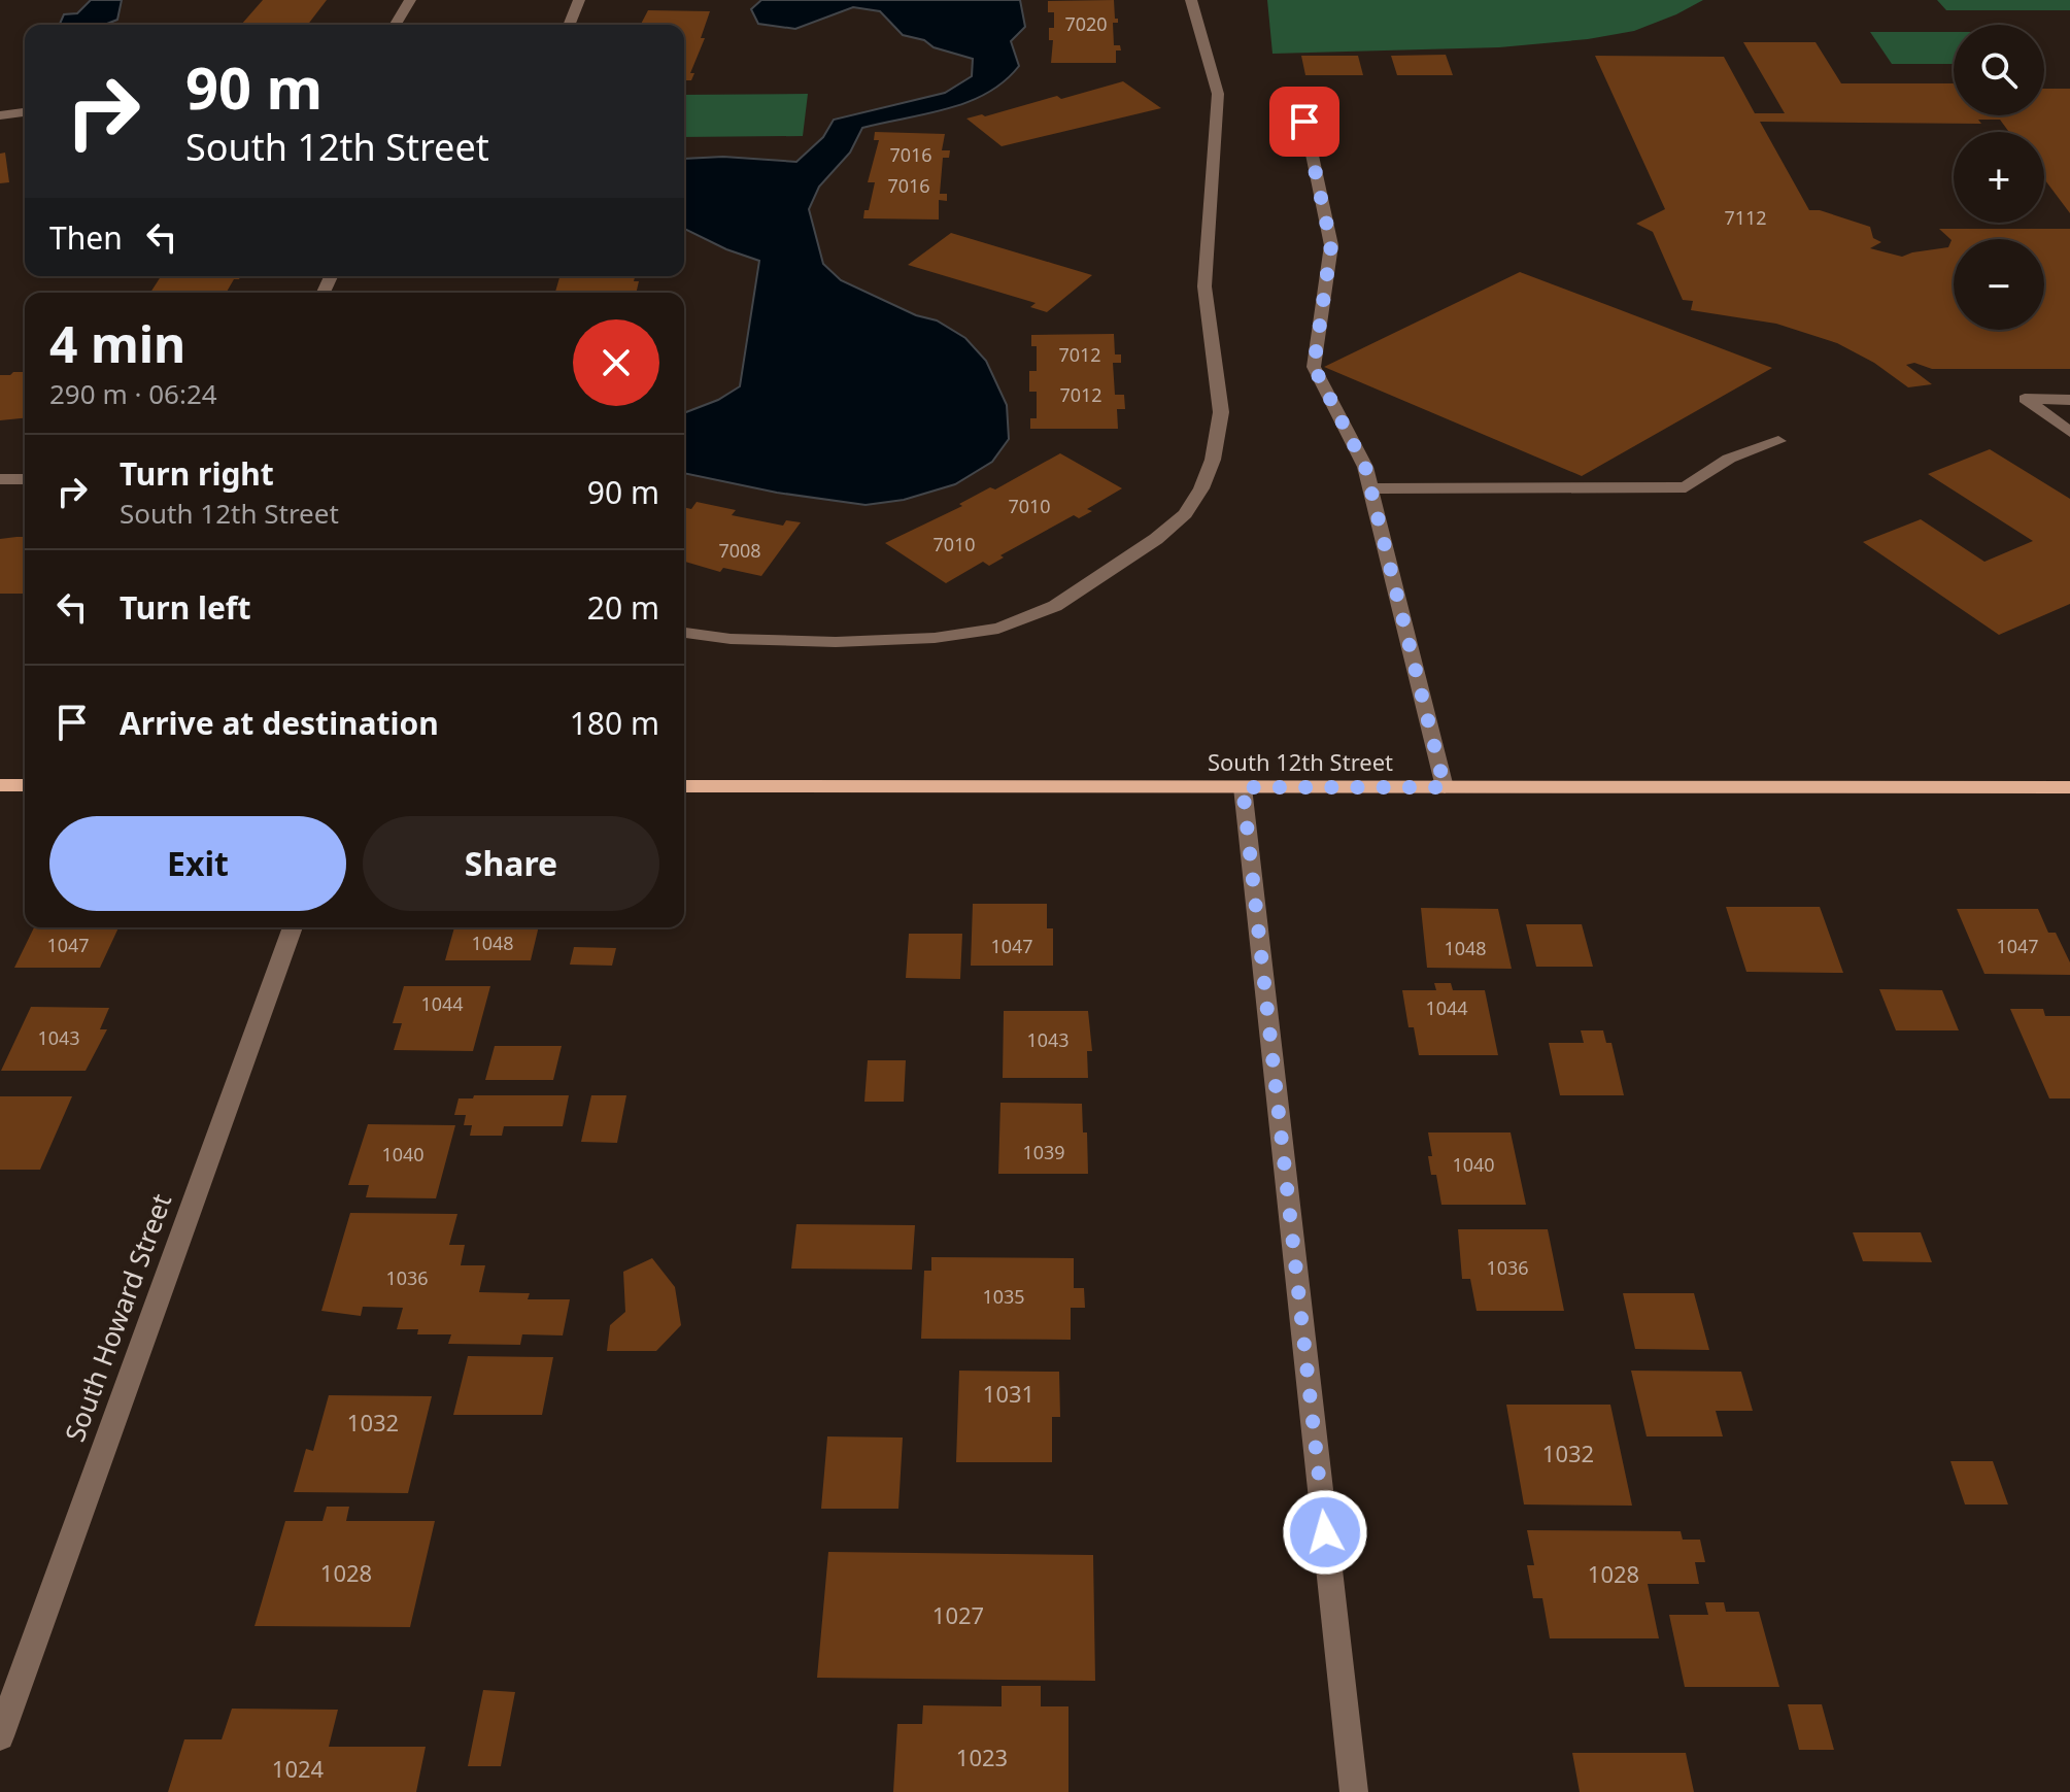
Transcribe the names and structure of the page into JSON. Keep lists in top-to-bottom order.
{
  "streets": {
    "main road": ["South 12th Street"],
    "street": ["South Howard Street"]
  },
  "house_numbers": [
    "7020",
    "7016",
    "7016",
    "7112",
    "7012",
    "7012",
    "7010",
    "7010",
    "7008",
    "1048",
    "1047",
    "1047",
    "1047",
    "1048",
    "1044",
    "1044",
    "1043",
    "1043",
    "1039",
    "1040",
    "1040",
    "1036",
    "1036",
    "1035",
    "1031",
    "1032",
    "1032",
    "1028",
    "1028",
    "1027",
    "1023",
    "1024"
  ],
  "page": {
    "map_buttons": ["+", "−"],
    "turn": ["90 m", "South 12th Street"],
    "then": "Then",
    "heading": ["4 min", "290 m · 06:24"],
    "list": [
      {
        "name": "Turn right",
        "note": "South 12th Street",
        "value": "90 m"
      },
      {
        "name": "Turn left",
        "value": "20 m"
      },
      {
        "name": "Arrive at destination",
        "value": "180 m"
      }
    ],
    "buttons": ["Exit", "Share"]
  }
}
